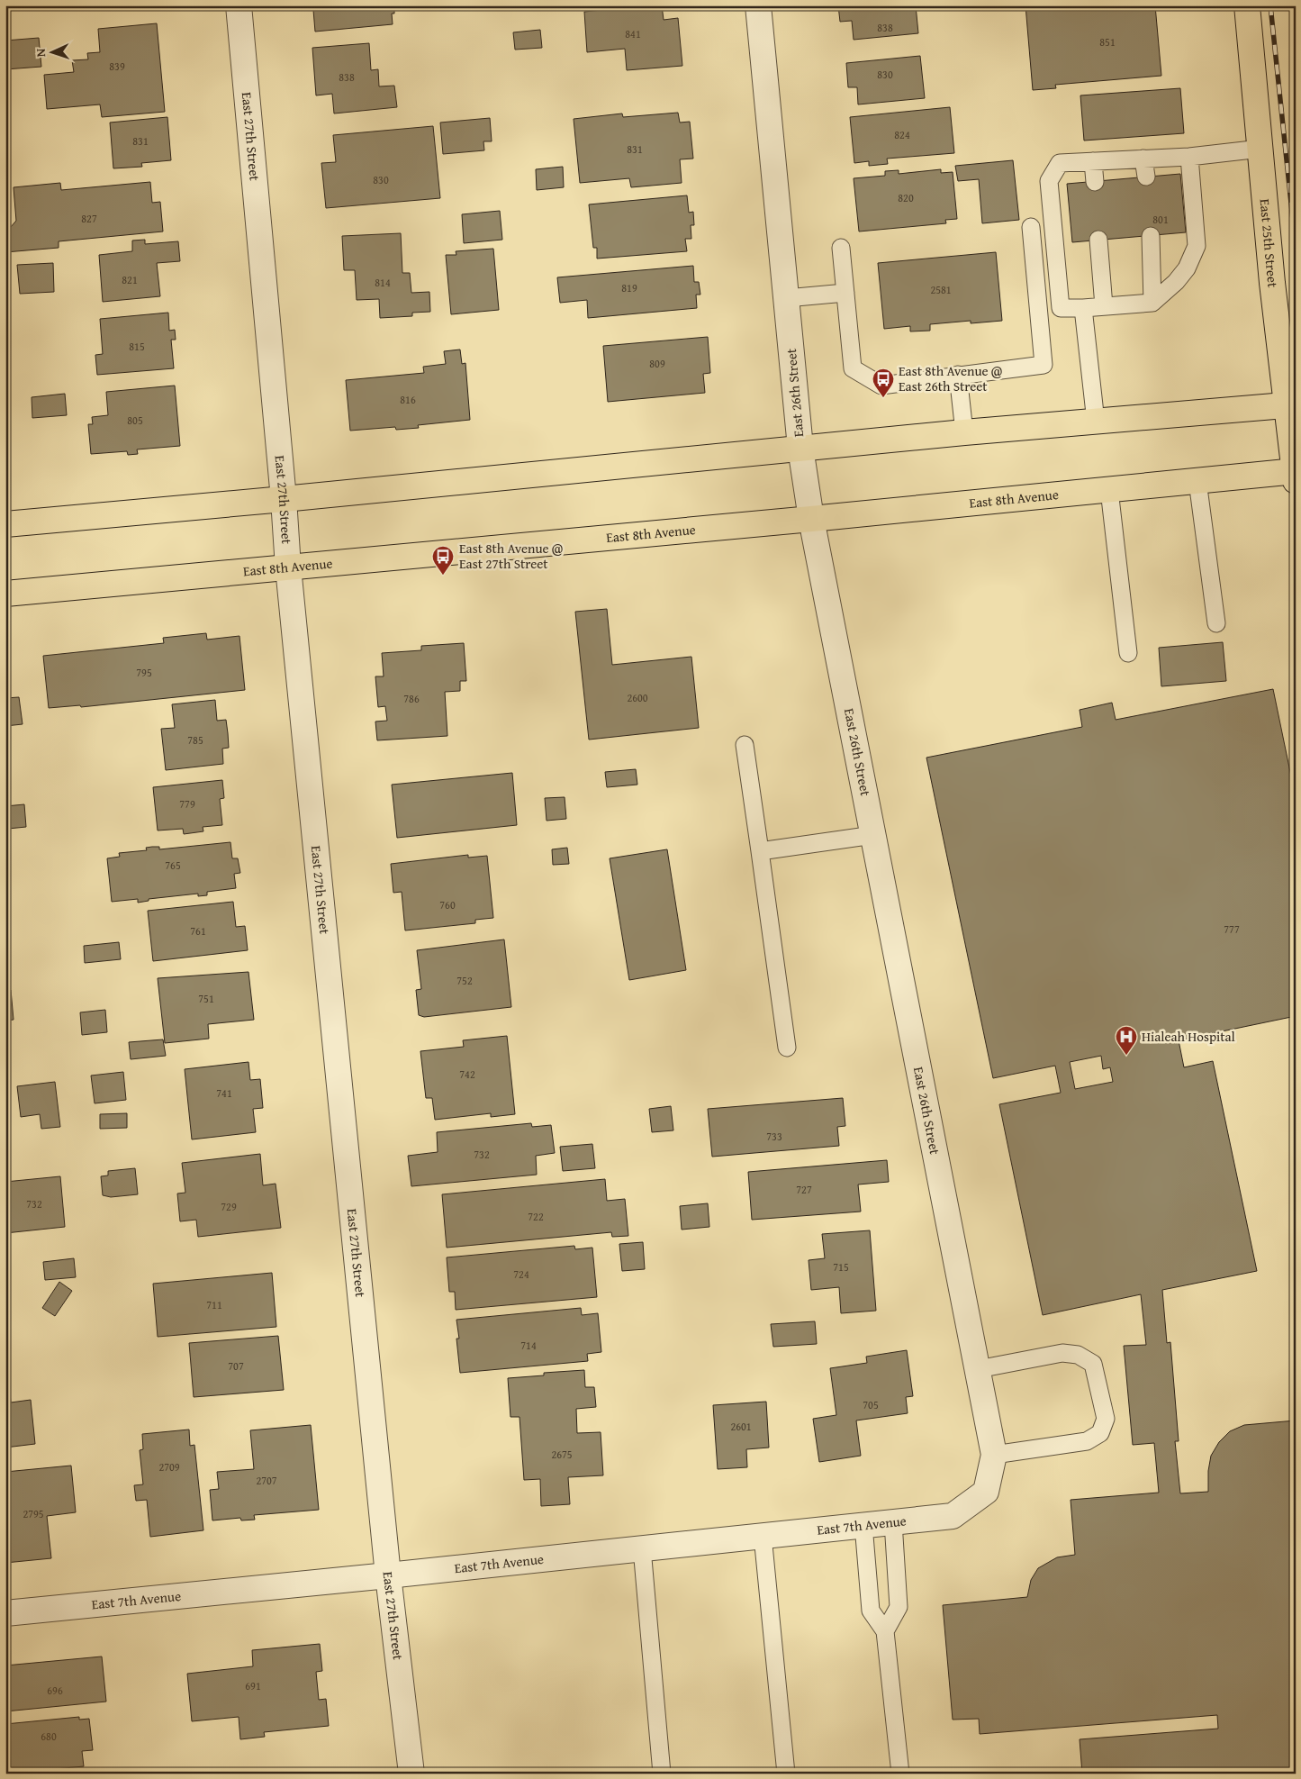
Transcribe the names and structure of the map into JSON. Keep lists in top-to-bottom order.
{
  "streets": {
    "main road": ["East 25th Street", "East 8th Avenue"],
    "street": ["East 27th Street", "East 26th Street", "East 7th Avenue"]
  },
  "crossings": [
    ["East 27th Street", "East 8th Avenue"],
    ["East 27th Street", "East 7th Avenue"],
    ["East 25th Street", "East 8th Avenue"],
    ["East 26th Street", "East 8th Avenue"],
    ["East 26th Street", "East 7th Avenue"]
  ],
  "places": {
    "bus stop": ["East 8th Avenue @ East 26th Street", "East 8th Avenue @ East 27th Street"],
    "hospital": ["Hialeah Hospital"]
  },
  "house_numbers": [
    "838",
    "841",
    "851",
    "839",
    "830",
    "838",
    "824",
    "831",
    "831",
    "830",
    "820",
    "827",
    "801",
    "821",
    "814",
    "819",
    "2581",
    "815",
    "809",
    "816",
    "805",
    "795",
    "2600",
    "786",
    "785",
    "779",
    "765",
    "760",
    "777",
    "761",
    "752",
    "751",
    "742",
    "741",
    "733",
    "732",
    "727",
    "732",
    "729",
    "722",
    "715",
    "724",
    "711",
    "714",
    "707",
    "705",
    "2601",
    "2675",
    "2709",
    "2707",
    "2795",
    "691",
    "696",
    "680"
  ],
  "north": "left"
}
